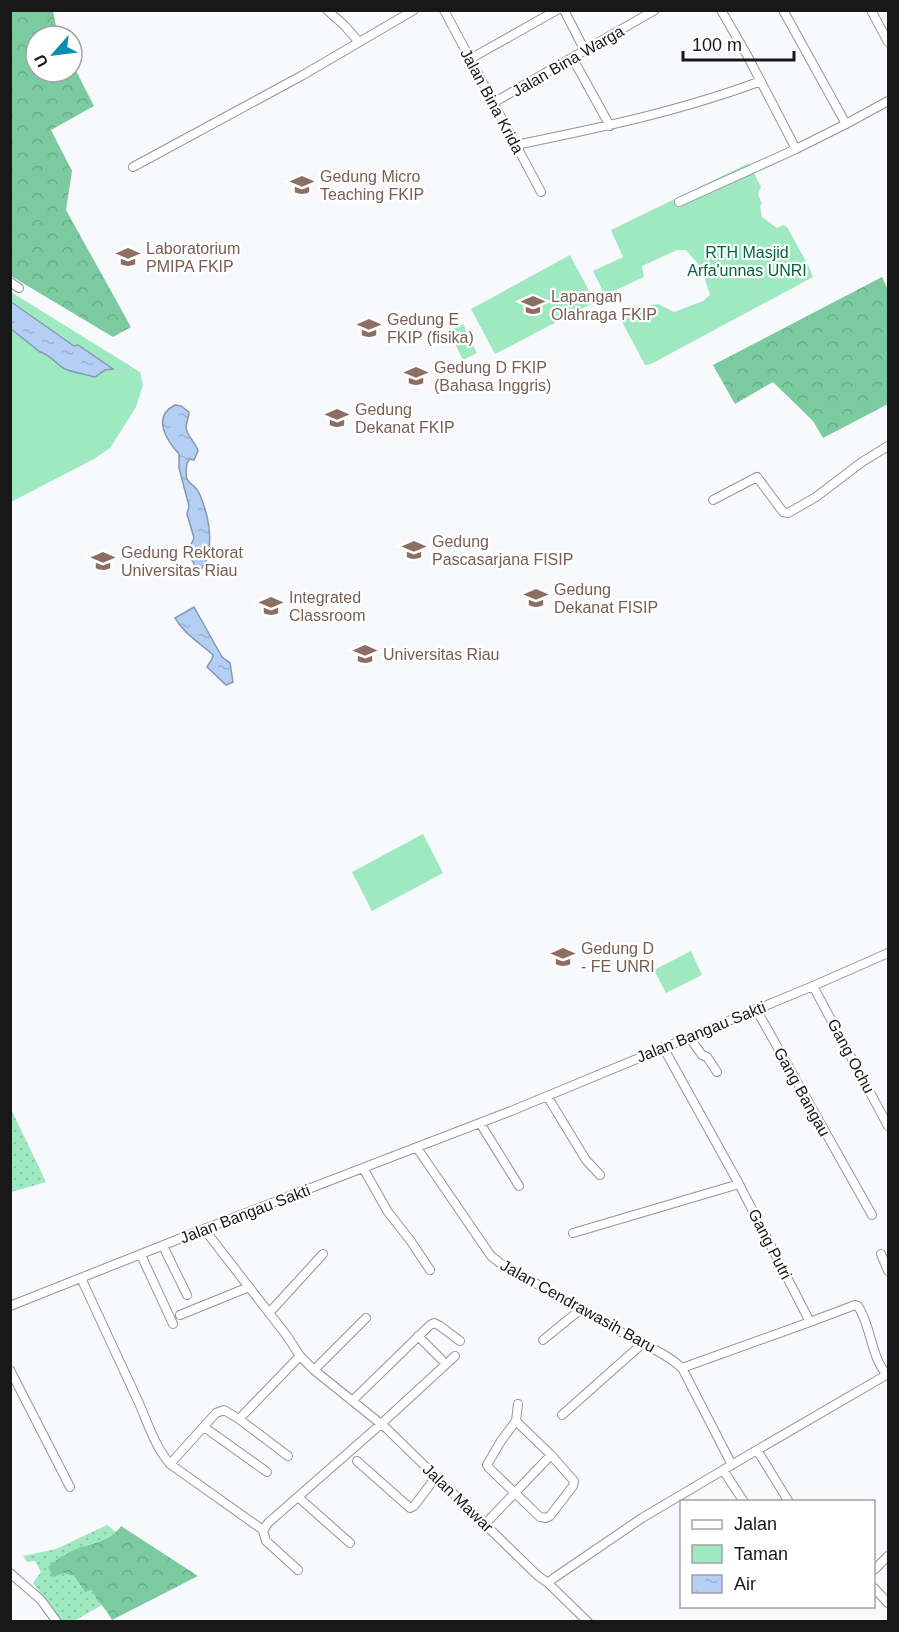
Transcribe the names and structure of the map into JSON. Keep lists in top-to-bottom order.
{
  "streets": {
    "street": [
      "Jalan Bina Warga",
      "Jalan Bina Krida",
      "Jalan Bangau Sakti",
      "Gang Ochu",
      "Gang Bangau",
      "Gang Putri",
      "Jalan Cendrawasih Baru",
      "Jalan Mawar"
    ]
  },
  "crossings": [
    ["Jalan Bina Warga", "Jalan Bina Krida"],
    ["Jalan Bangau Sakti", "Gang Ochu"],
    ["Jalan Bangau Sakti", "Gang Bangau"],
    ["Jalan Bangau Sakti", "Gang Putri"],
    ["Jalan Bangau Sakti", "Jalan Cendrawasih Baru"],
    ["Jalan Bangau Sakti", "Jalan Mawar"]
  ],
  "parks": ["RTH Masjid Arfa'unnas UNRI"],
  "places": {
    "school or university": [
      "Gedung Micro Teaching FKIP",
      "Laboratorium PMIPA FKIP",
      "Lapangan Olahraga FKIP",
      "Gedung E FKIP (fisika)",
      "Gedung D FKIP (Bahasa Inggris)",
      "Gedung Dekanat FKIP",
      "Gedung Pascasarjana FISIP",
      "Gedung Rektorat Universitas Riau",
      "Gedung Dekanat FISIP",
      "Integrated Classroom",
      "Universitas Riau",
      "Gedung D - FE UNRI"
    ]
  },
  "legend": ["Jalan", "Taman", "Air"],
  "scale_bar": "100 m",
  "north": "bottom left"
}
